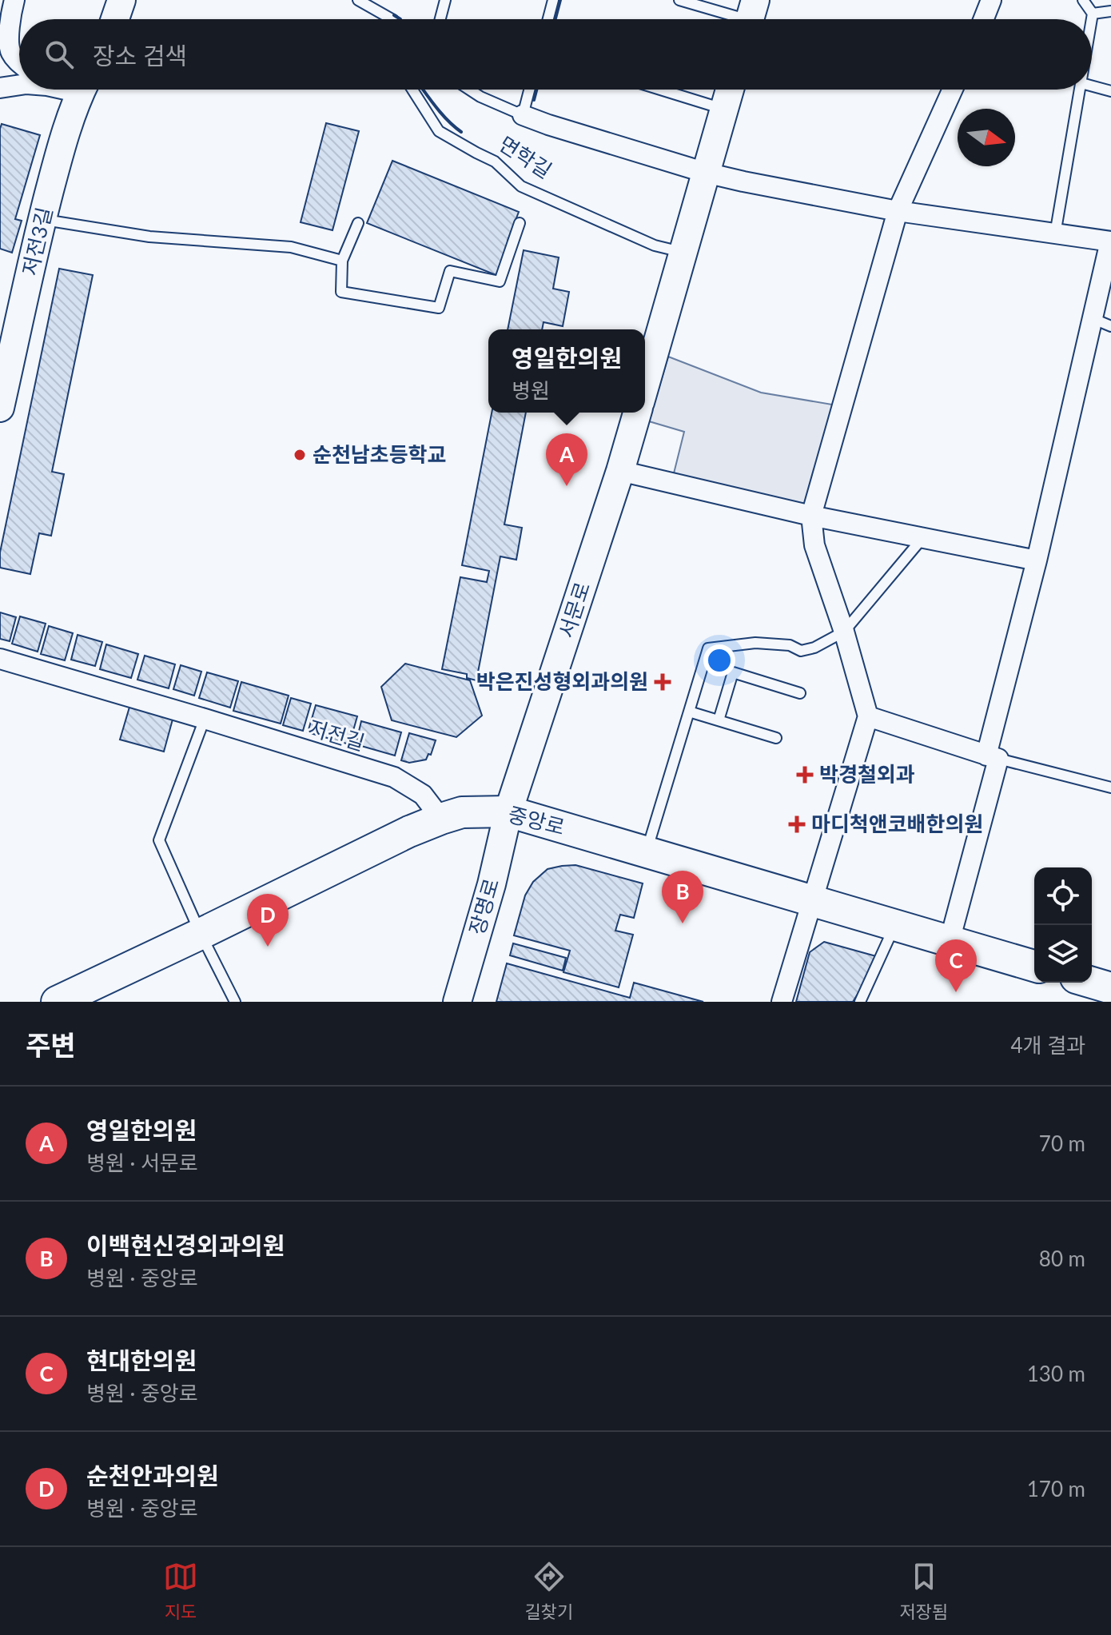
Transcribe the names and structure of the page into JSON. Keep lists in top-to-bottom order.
{
  "streets": {
    "main road": ["중앙로"],
    "street": [
      "저전3길",
      "서문로",
      "저전길",
      "장명로"
    ],
    "lane": ["면학길"]
  },
  "crossings": [
    ["서문로", "중앙로"],
    ["서문로", "장명로"],
    ["저전길", "중앙로"],
    ["중앙로", "장명로"]
  ],
  "places": {
    "other": ["순천남초등학교"],
    "health": ["박은진성형외과의원", "박경철외과", "마디척앤코배한의원"]
  },
  "north": "right",
  "page": {
    "search": "장소 검색",
    "popup": ["영일한의원", "병원"],
    "pins": [
      "A",
      "B",
      "D",
      "C"
    ],
    "heading": ["주변", "4개 결과"],
    "list": [
      {
        "mark": "A",
        "name": "영일한의원",
        "note": "병원 · 서문로",
        "value": "70 m"
      },
      {
        "mark": "B",
        "name": "이백현신경외과의원",
        "note": "병원 · 중앙로",
        "value": "80 m"
      },
      {
        "mark": "C",
        "name": "현대한의원",
        "note": "병원 · 중앙로",
        "value": "130 m"
      },
      {
        "mark": "D",
        "name": "순천안과의원",
        "note": "병원 · 중앙로",
        "value": "170 m"
      }
    ],
    "nav": ["지도", "길찾기", "저장됨"]
  }
}
